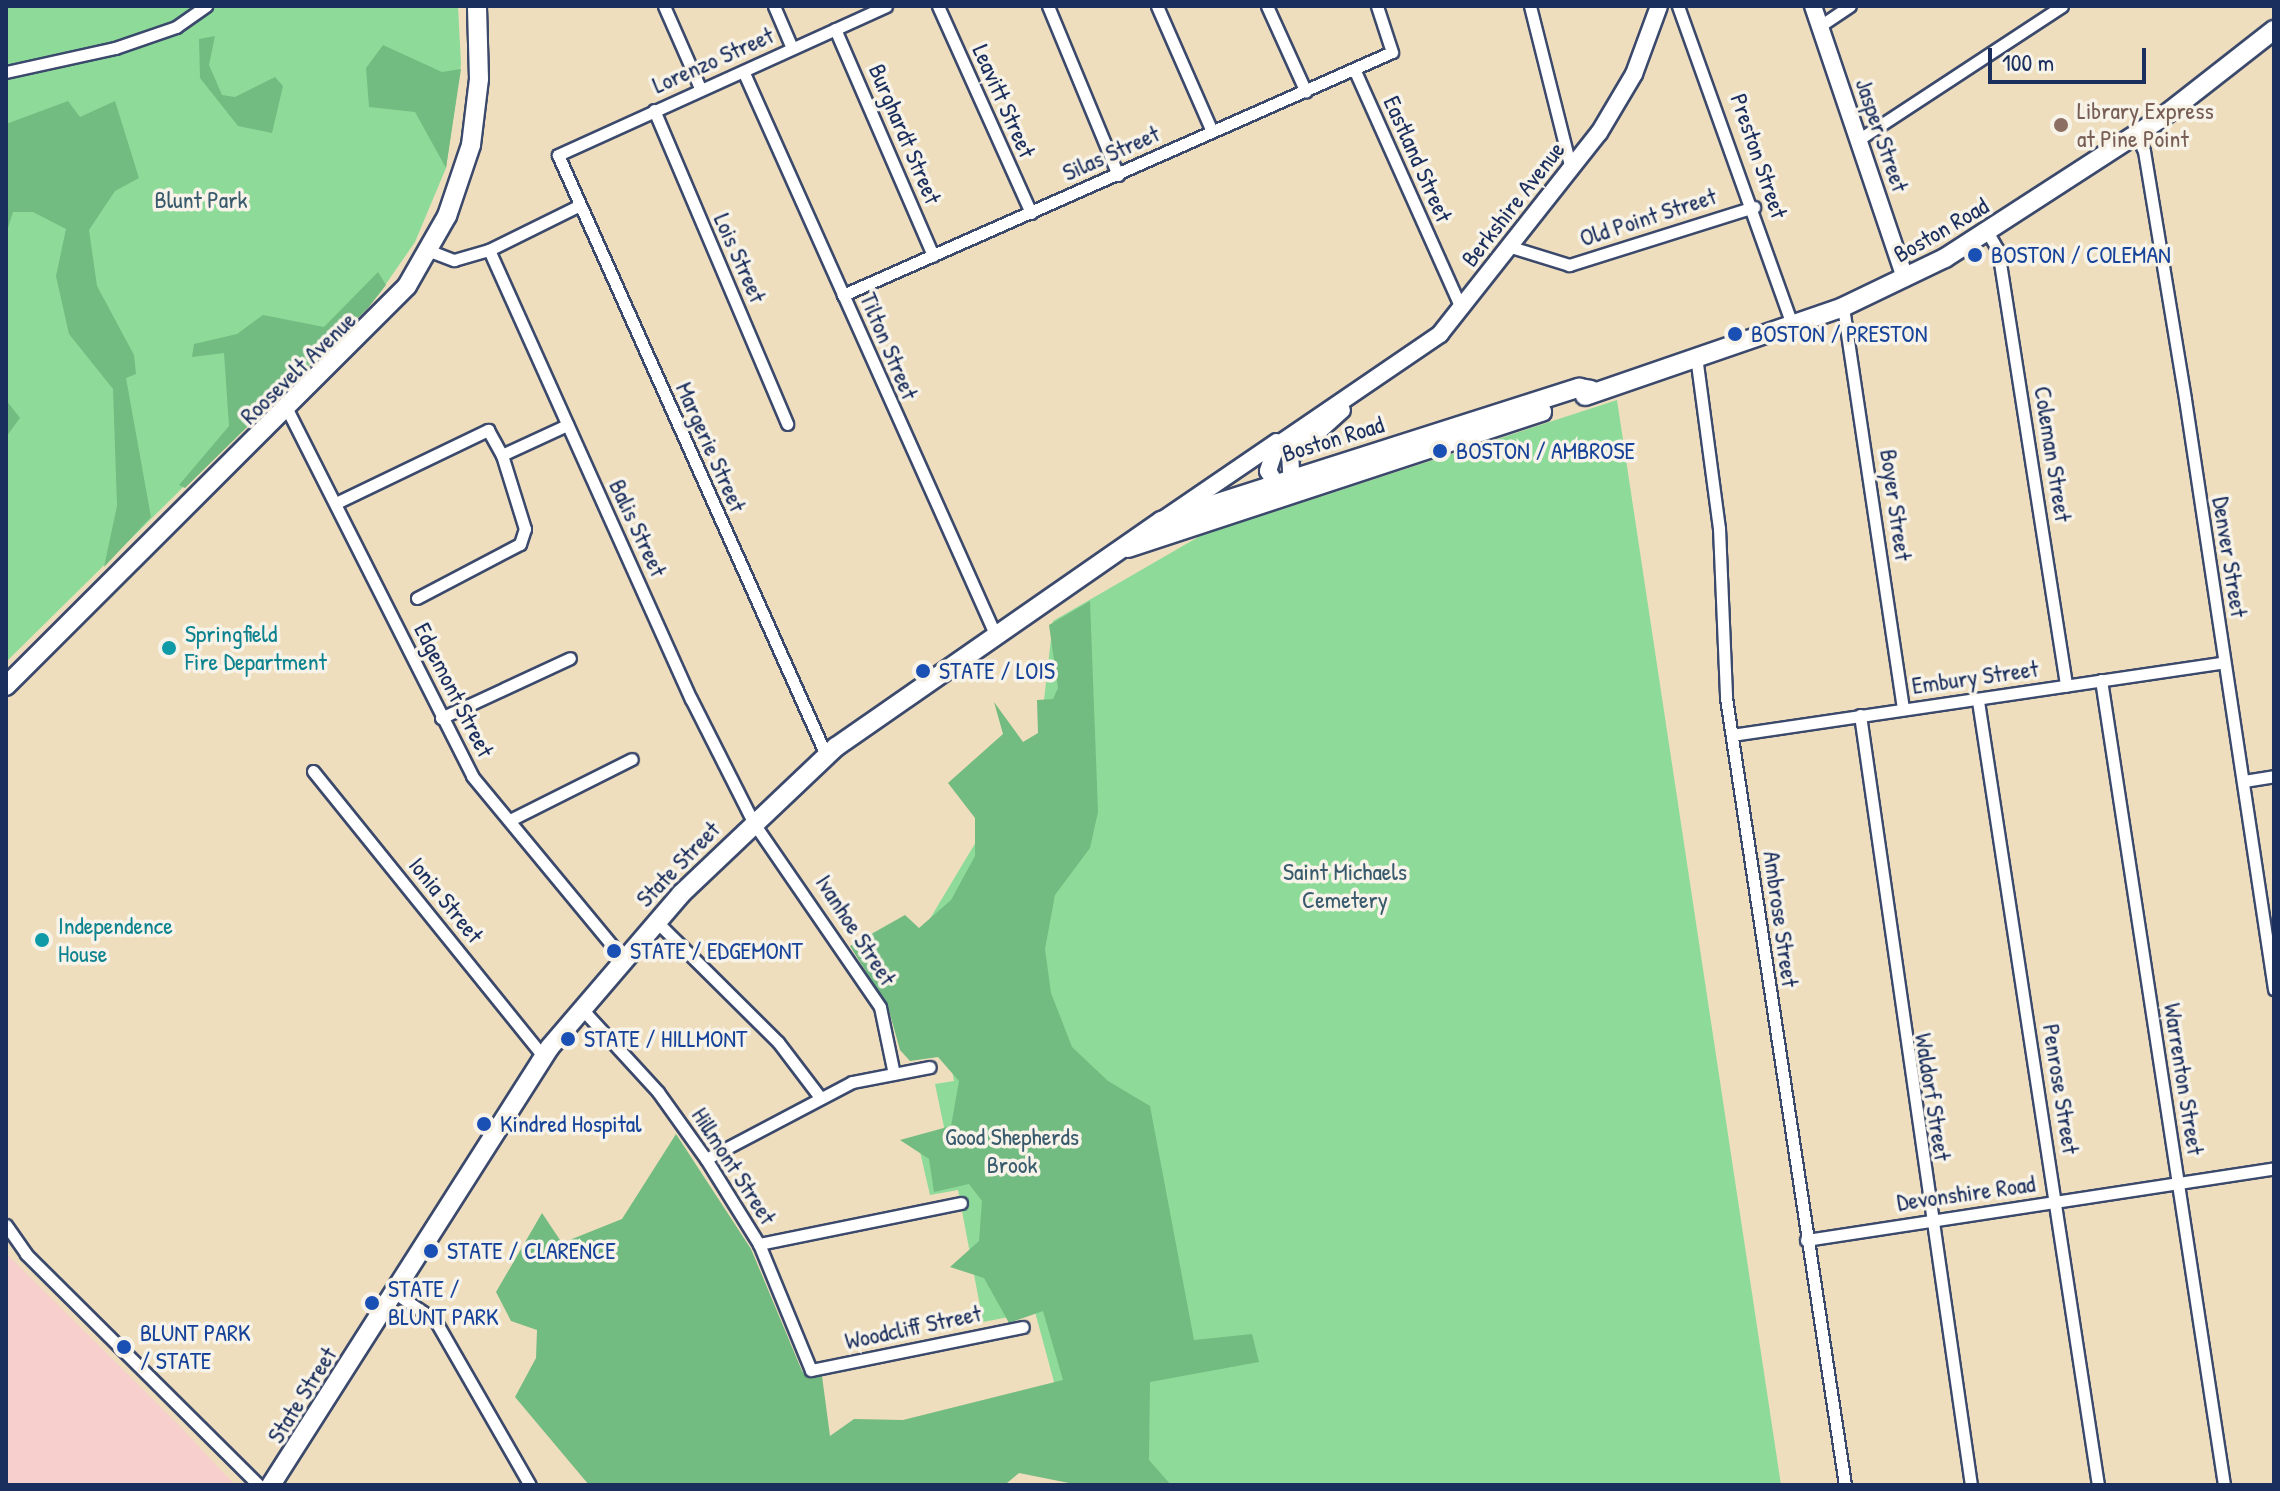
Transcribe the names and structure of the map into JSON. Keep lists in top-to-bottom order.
{
  "streets": {
    "main road": [
      "Jasper Street",
      "Berkshire Avenue",
      "Boston Road",
      "Roosevelt Avenue",
      "State Street"
    ],
    "street": [
      "Lorenzo Street",
      "Leavitt Street",
      "Burghardt Street",
      "Silas Street",
      "Preston Street",
      "Eastland Street",
      "Old Point Street",
      "Lois Street",
      "Tilton Street",
      "Margerie Street",
      "Coleman Street",
      "Boyer Street",
      "Balis Street",
      "Denver Street",
      "Embury Street",
      "Edgemont Street",
      "Ionia Street",
      "Ambrose Street",
      "Ivanhoe Street",
      "Warrenton Street",
      "Penrose Street",
      "Waldorf Street",
      "Hillmont Street",
      "Devonshire Road",
      "Woodcliff Street"
    ]
  },
  "crossings": [
    ["Lorenzo Street", "Burghardt Street"],
    ["Lorenzo Street", "Lois Street"],
    ["Lorenzo Street", "Tilton Street"],
    ["Lorenzo Street", "Margerie Street"],
    ["Leavitt Street", "Silas Street"],
    ["Burghardt Street", "Silas Street"],
    ["Jasper Street", "Boston Road"],
    ["Silas Street", "Eastland Street"],
    ["Silas Street", "Tilton Street"],
    ["Preston Street", "Old Point Street"],
    ["Preston Street", "Boston Road"],
    ["Eastland Street", "Berkshire Avenue"],
    ["Berkshire Avenue", "Old Point Street"],
    ["Berkshire Avenue", "Boston Road"],
    ["Berkshire Avenue", "State Street"],
    ["Boston Road", "Coleman Street"],
    ["Boston Road", "Boyer Street"],
    ["Boston Road", "Denver Street"],
    ["Boston Road", "State Street"],
    ["Boston Road", "Ambrose Street"],
    ["Tilton Street", "State Street"],
    ["Roosevelt Avenue", "Edgemont Street"],
    ["Margerie Street", "State Street"],
    ["Coleman Street", "Embury Street"],
    ["Boyer Street", "Embury Street"],
    ["Balis Street", "State Street"],
    ["Balis Street", "Ivanhoe Street"],
    ["Denver Street", "Embury Street"],
    ["Embury Street", "Ambrose Street"],
    ["Embury Street", "Warrenton Street"],
    ["Embury Street", "Penrose Street"],
    ["Embury Street", "Waldorf Street"],
    ["Edgemont Street", "State Street"],
    ["State Street", "Ionia Street"],
    ["State Street", "Ivanhoe Street"],
    ["State Street", "Hillmont Street"],
    ["Ambrose Street", "Devonshire Road"],
    ["Warrenton Street", "Devonshire Road"],
    ["Penrose Street", "Devonshire Road"],
    ["Waldorf Street", "Devonshire Road"],
    ["Hillmont Street", "Woodcliff Street"]
  ],
  "parks": ["Blunt Park", "Saint Michaels Cemetery", "Good Shepherds Brook"],
  "places": [
    "Library Express at Pine Point",
    "BOSTON / COLEMAN",
    "BOSTON / PRESTON",
    "BOSTON / AMBROSE",
    "Springfield Fire Department",
    "STATE / LOIS",
    "Independence House",
    "STATE / EDGEMONT",
    "STATE / HILLMONT",
    "Kindred Hospital",
    "STATE / CLARENCE",
    "STATE / BLUNT PARK",
    "BLUNT PARK / STATE"
  ],
  "scale_bar": "100 m"
}
